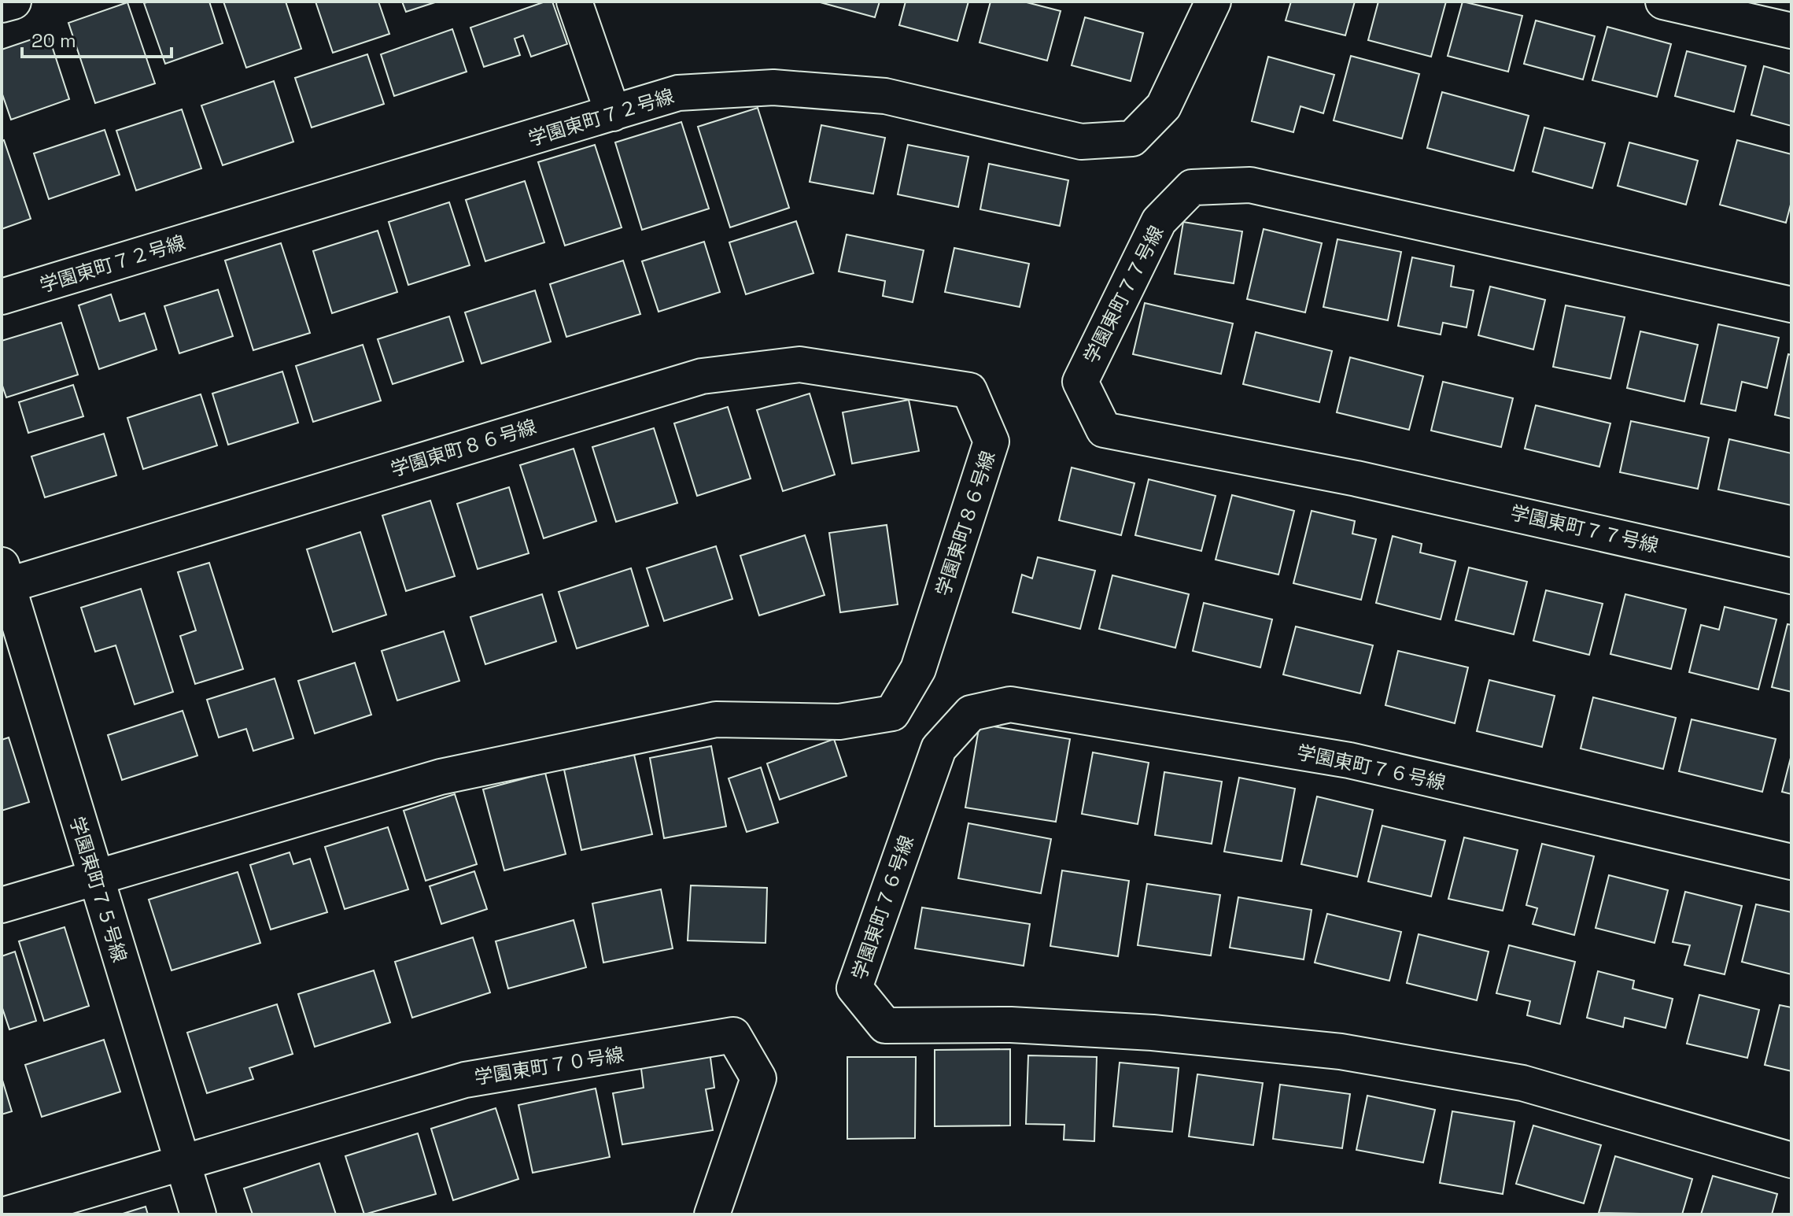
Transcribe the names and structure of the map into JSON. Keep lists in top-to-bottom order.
{
  "streets": {
    "street": [
      "学園東町７２号線",
      "学園東町７７号線",
      "学園東町８６号線",
      "学園東町７６号線",
      "学園東町７５号線",
      "学園東町７０号線"
    ]
  },
  "crossings": [
    ["学園東町８６号線", "学園東町７５号線"],
    ["学園東町７５号線", "学園東町７０号線"]
  ],
  "scale_bar": "20 m"
}
